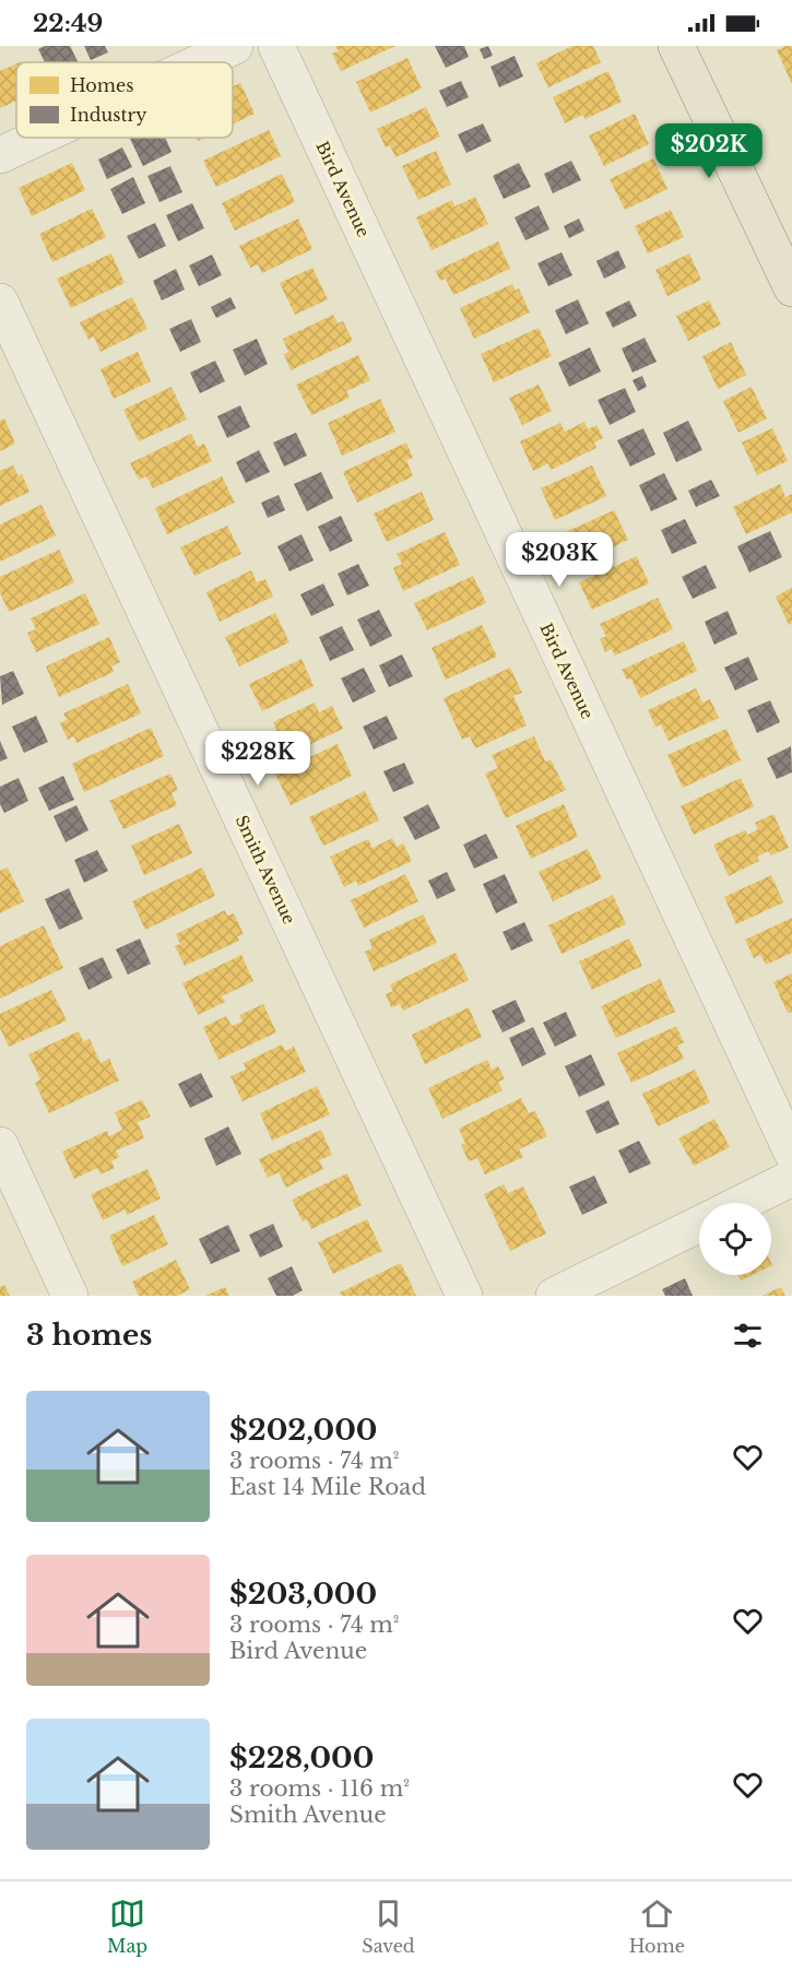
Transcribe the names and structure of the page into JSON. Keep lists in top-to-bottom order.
{
  "streets": {
    "street": ["Bird Avenue", "Smith Avenue"]
  },
  "legend": ["Homes", "Industry"],
  "page": {
    "status": "22:49",
    "price": ["$202K", "$203K", "$228K"],
    "heading": "3 homes",
    "list": [
      {
        "name": "$202,000",
        "note": "3 rooms · 74 m² · East 14 Mile Road"
      },
      {
        "name": "$203,000",
        "note": "3 rooms · 74 m² · Bird Avenue"
      },
      {
        "name": "$228,000",
        "note": "3 rooms · 116 m² · Smith Avenue"
      }
    ],
    "tabs": ["Map", "Saved", "Home"]
  }
}
